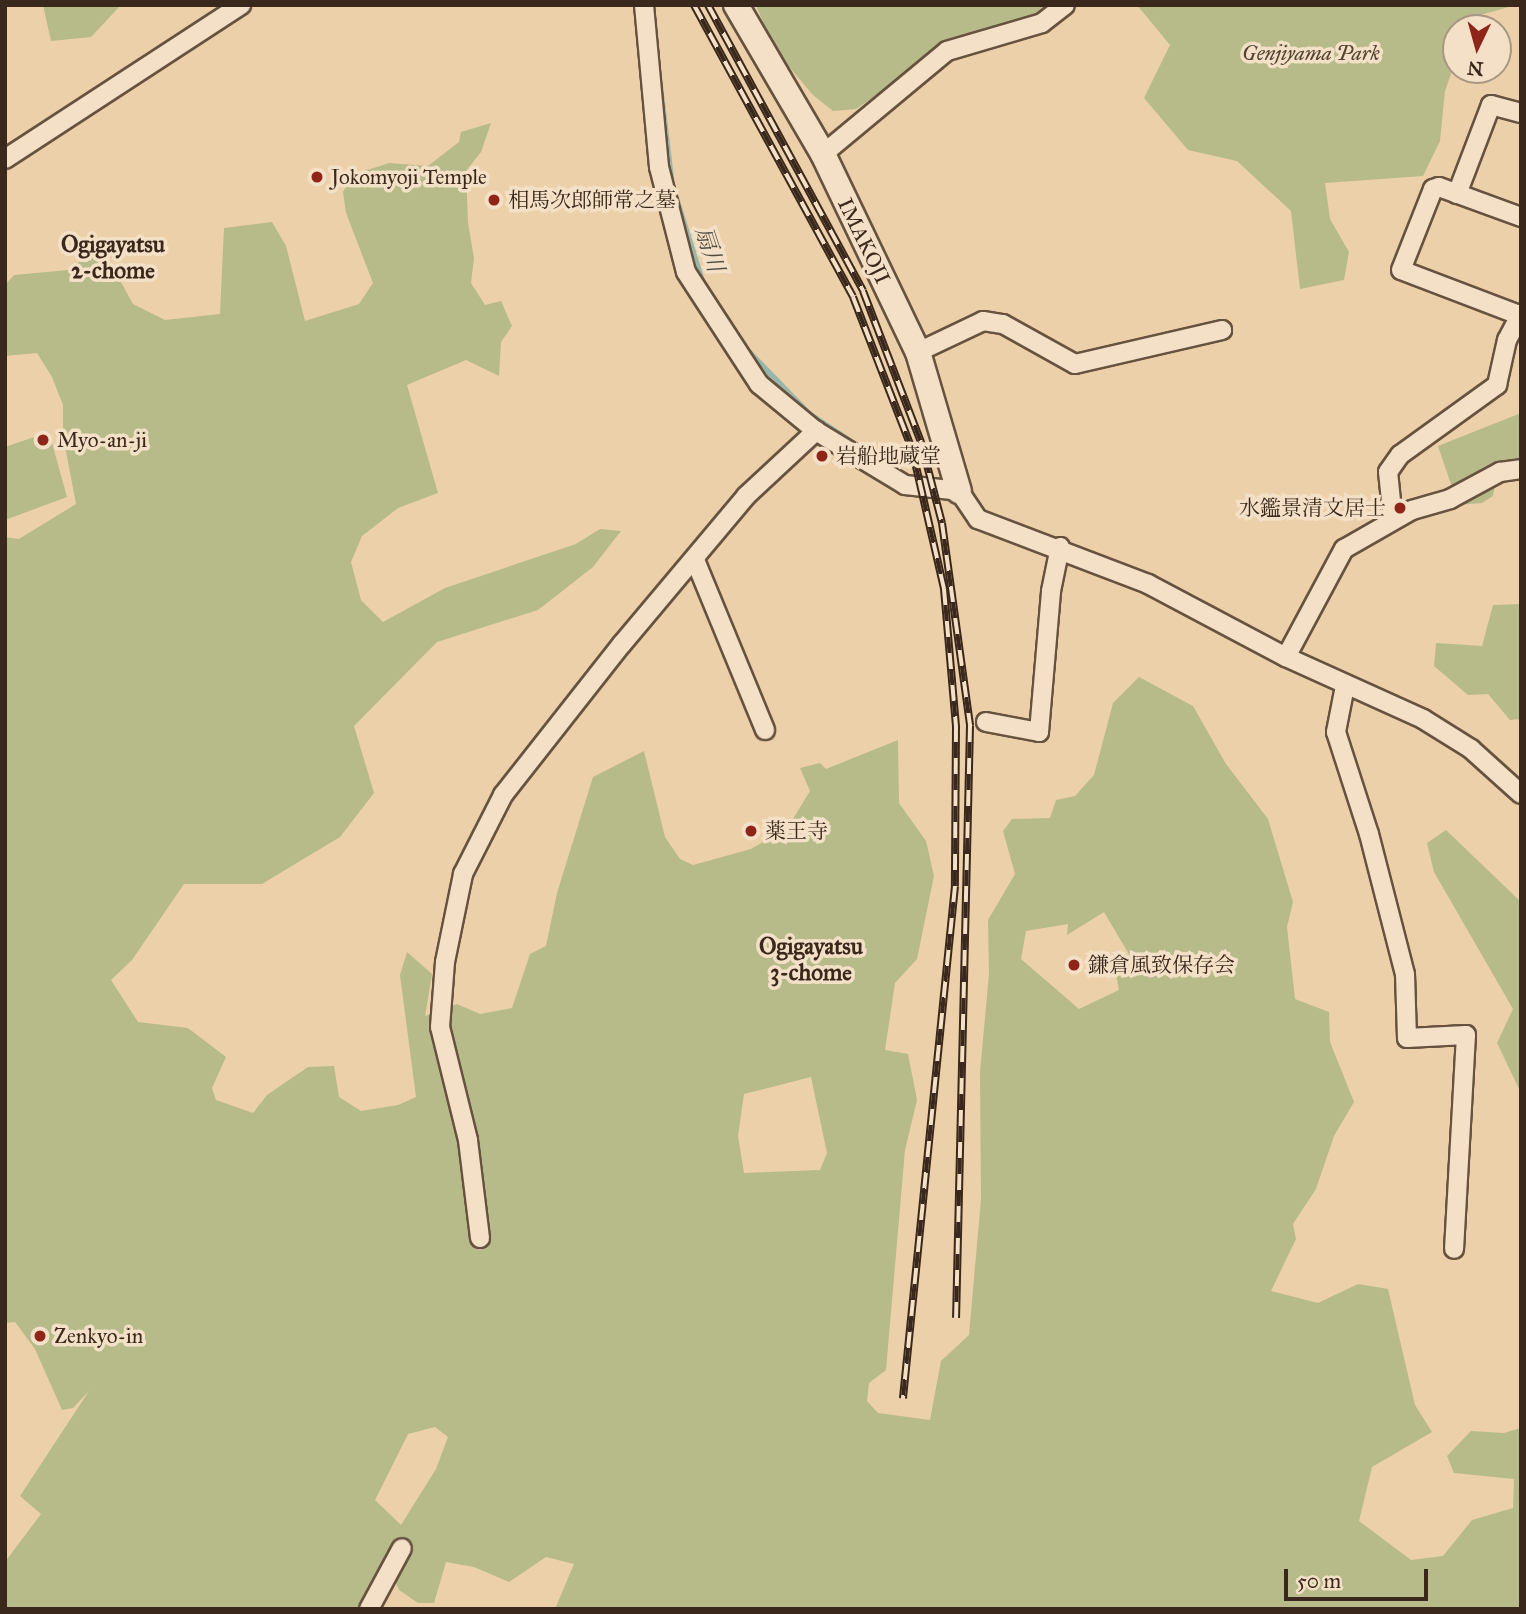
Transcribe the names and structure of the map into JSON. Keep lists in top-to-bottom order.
{
  "streets": {
    "street": ["IMAKOJI"]
  },
  "districts": ["Ogigayatsu 2-chome", "Ogigayatsu 3-chome"],
  "water": ["扇川"],
  "parks": ["Genjiyama Park"],
  "places": [
    "Jokomyoji Temple",
    "相馬次郎師常之墓",
    "Myo-an-ji",
    "岩船地蔵堂",
    "水鑑景清文居士",
    "薬王寺",
    "鎌倉風致保存会",
    "Zenkyo-in"
  ],
  "scale_bar": "50 m",
  "north": "bottom"
}
